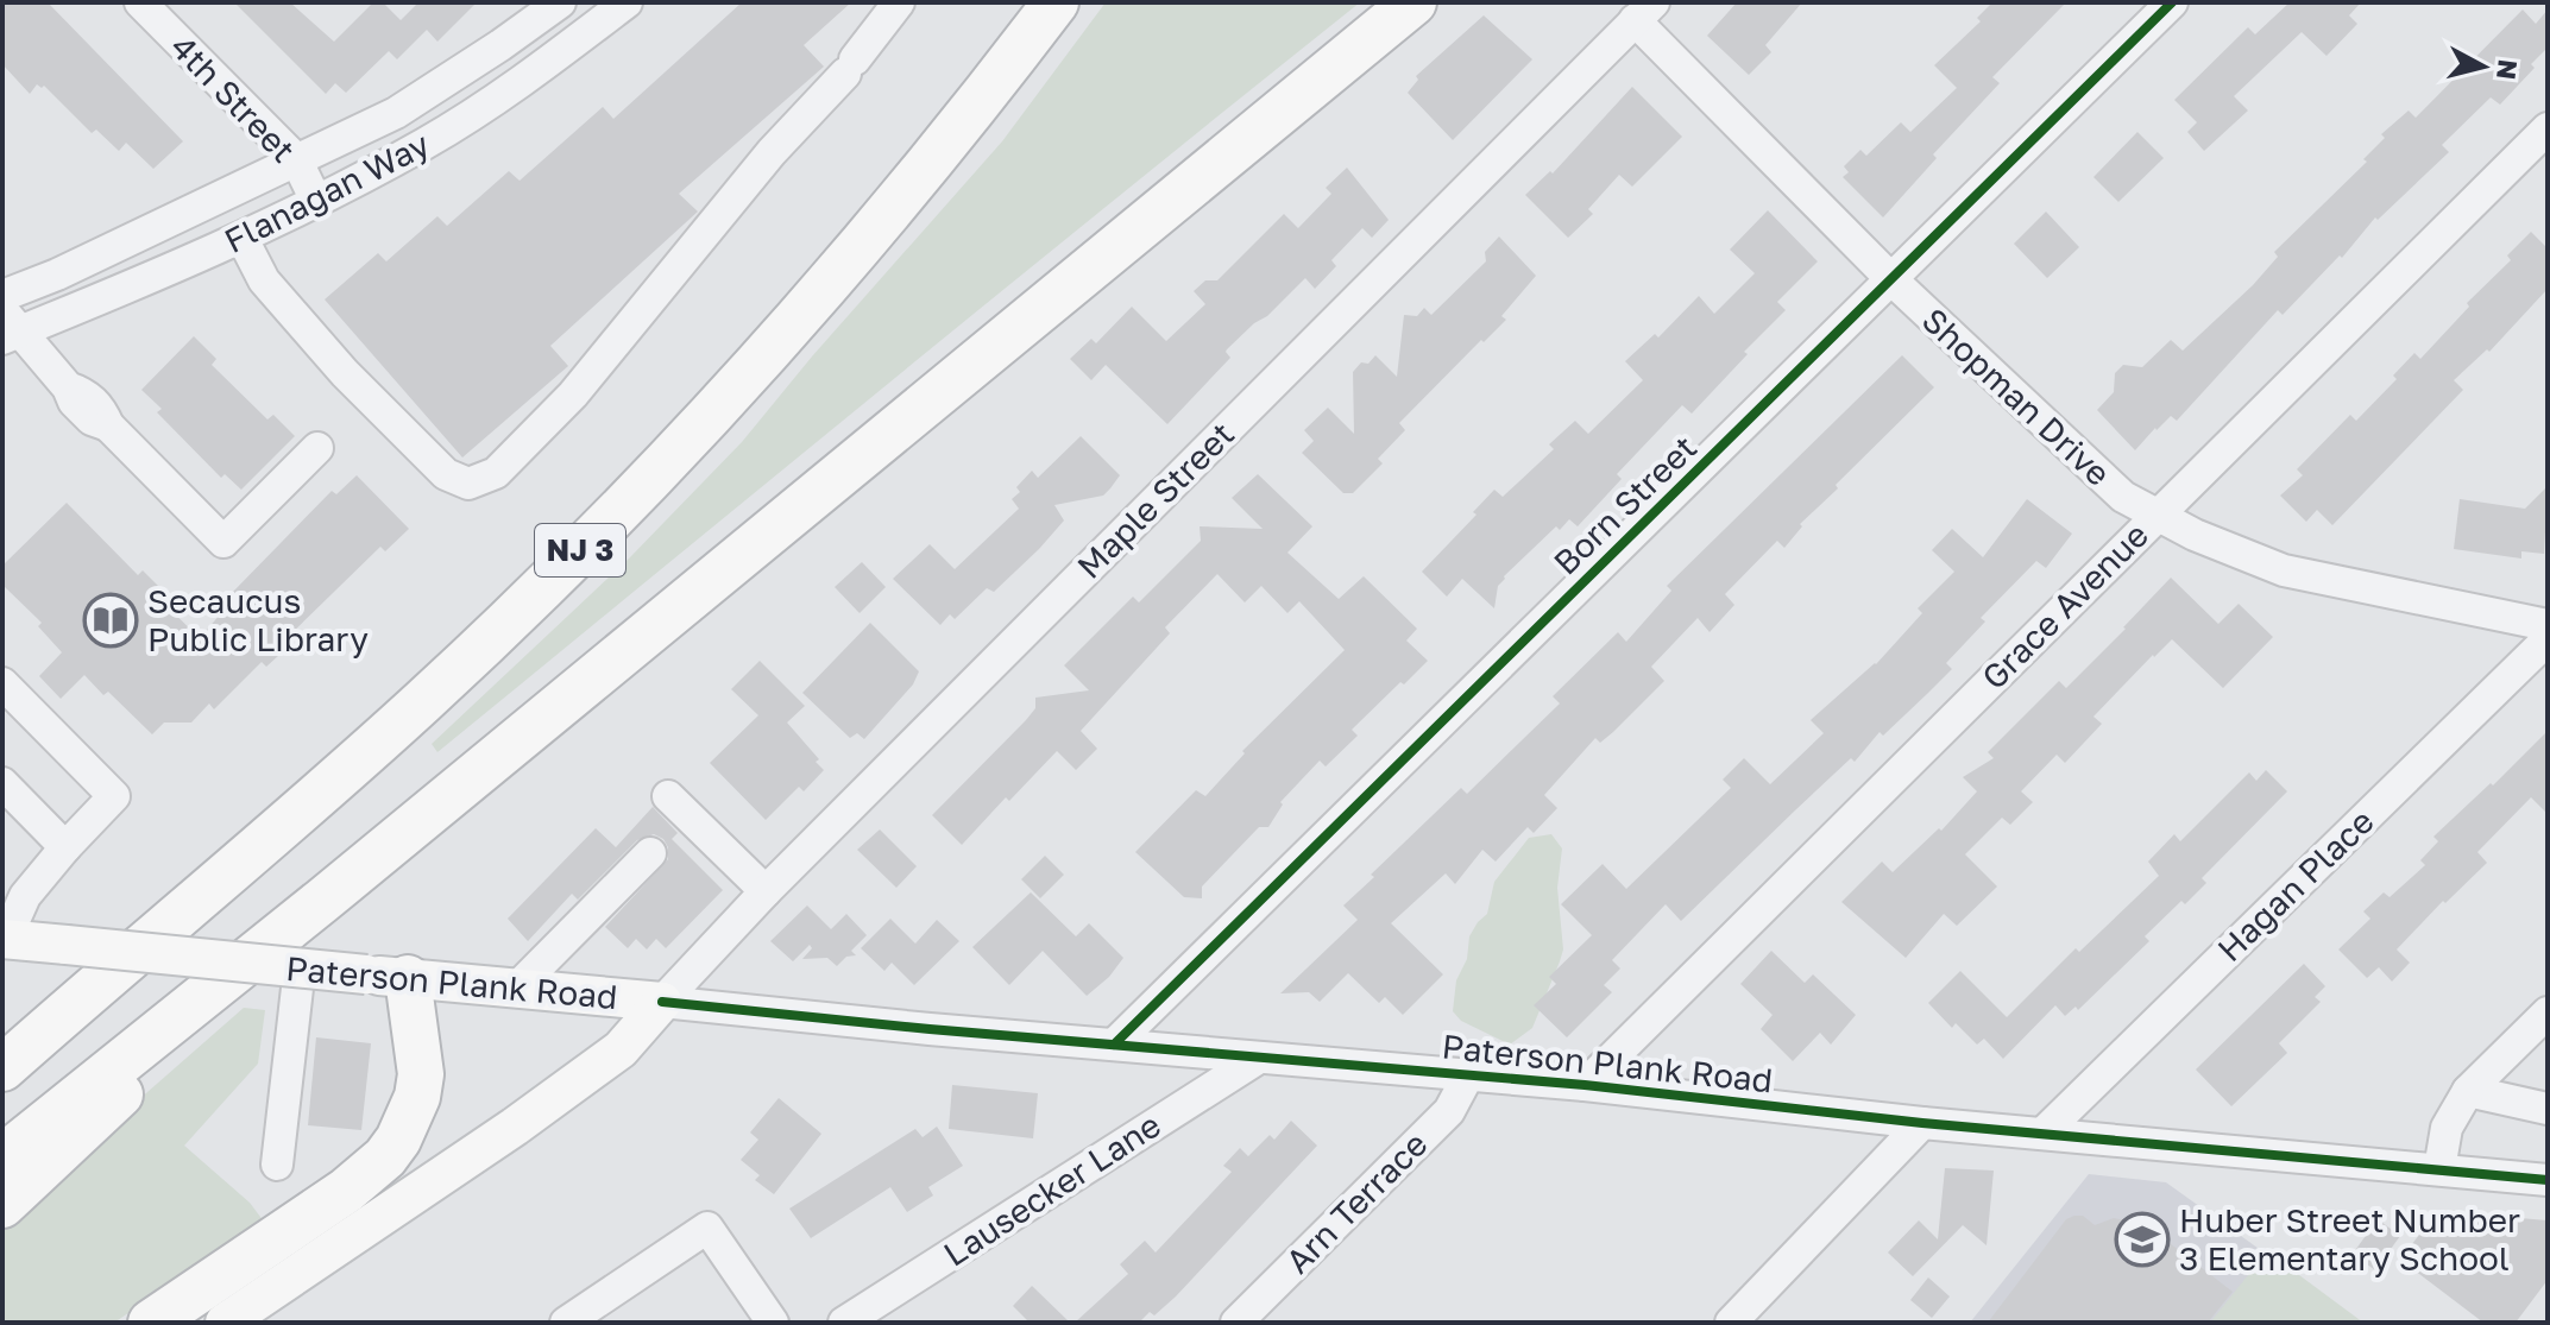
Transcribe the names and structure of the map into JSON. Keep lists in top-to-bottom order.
{
  "streets": {
    "highway": ["NJ 3"],
    "main road": ["Paterson Plank Road"],
    "street": [
      "4th Street",
      "Flanagan Way",
      "Shopman Drive",
      "Maple Street",
      "Born Street",
      "Grace Avenue",
      "Hagan Place",
      "Lausecker Lane",
      "Arn Terrace"
    ]
  },
  "crossings": [
    ["4th Street", "Flanagan Way"],
    ["Shopman Drive", "Maple Street"],
    ["Shopman Drive", "Born Street"],
    ["Shopman Drive", "Grace Avenue"],
    ["Maple Street", "Paterson Plank Road"],
    ["Born Street", "Paterson Plank Road"],
    ["Grace Avenue", "Paterson Plank Road"],
    ["Hagan Place", "Paterson Plank Road"],
    ["Paterson Plank Road", "Lausecker Lane"],
    ["Paterson Plank Road", "Arn Terrace"]
  ],
  "places": {
    "library": ["Secaucus Public Library"],
    "school or university": ["Huber Street Number 3 Elementary School"]
  },
  "north": "right"
}
